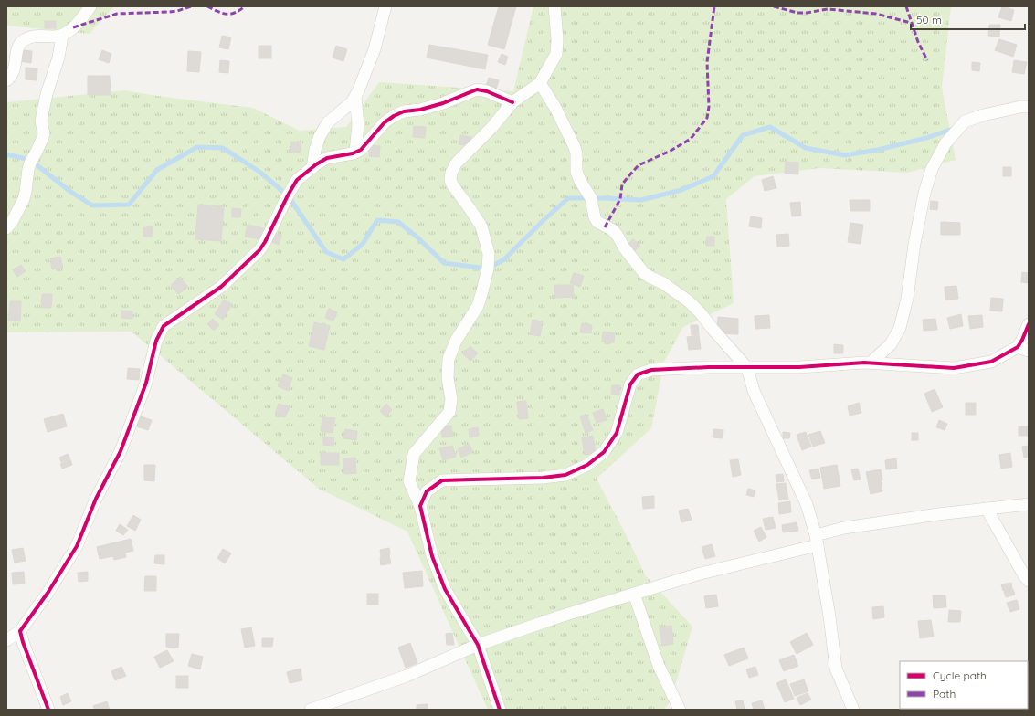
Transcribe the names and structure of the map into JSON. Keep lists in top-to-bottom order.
{
  "legend": ["Cycle path", "Path"],
  "scale_bar": "50 m"
}
